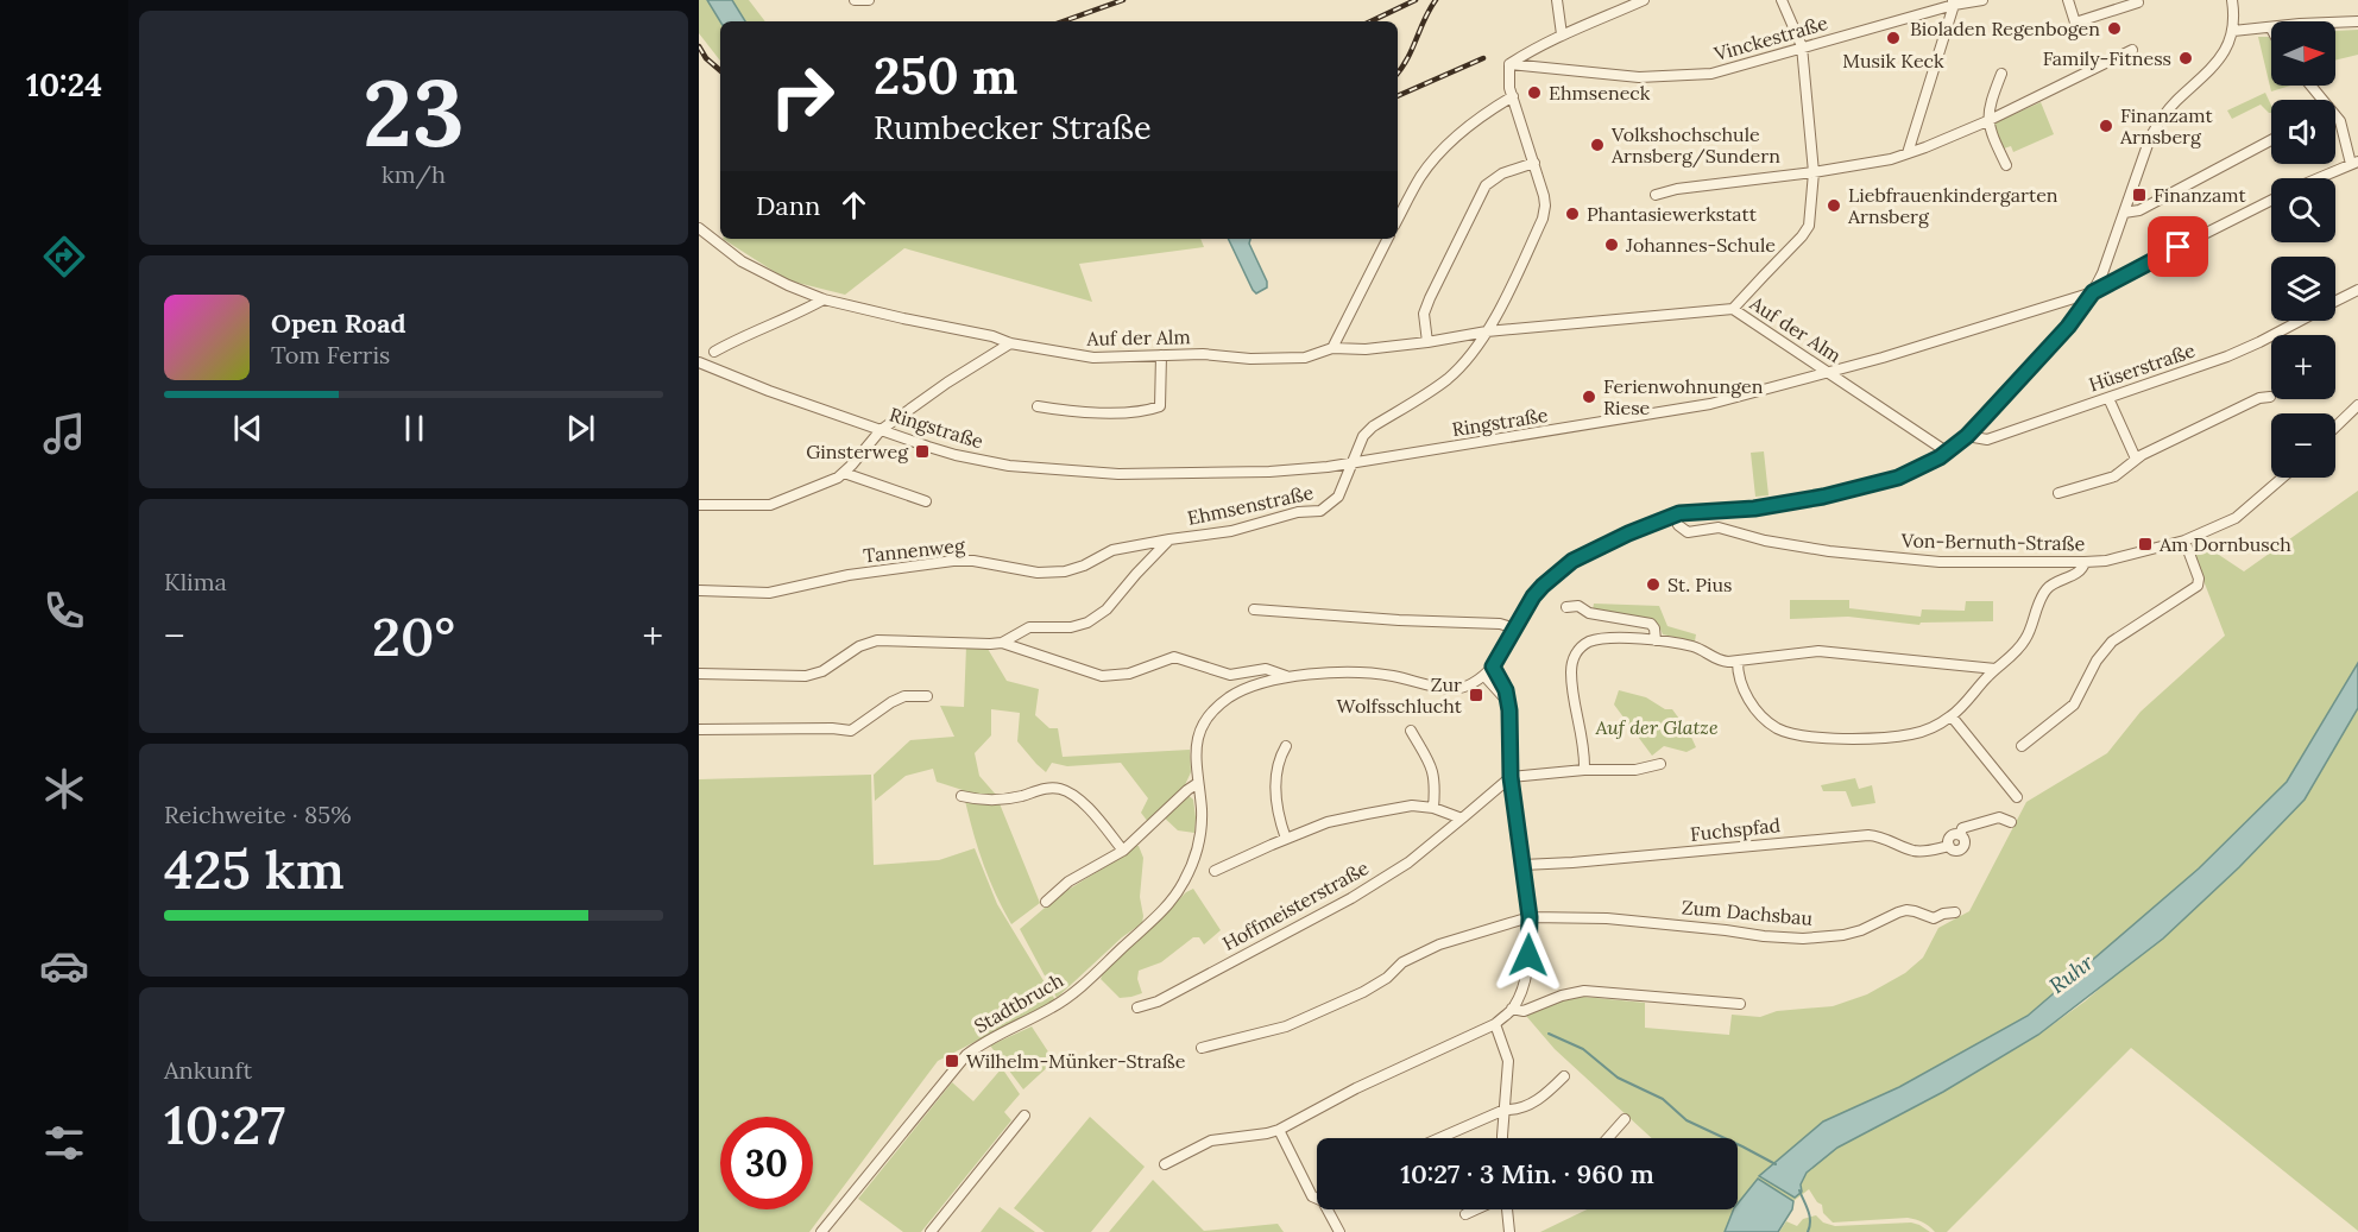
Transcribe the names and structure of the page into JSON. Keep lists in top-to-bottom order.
{
  "streets": {
    "street": [
      "Vinckestraße",
      "Auf der Alm",
      "Hüserstraße",
      "Ringstraße",
      "Ehmsenstraße",
      "Von-Bernuth-Straße",
      "Tannenweg",
      "Fuchspfad",
      "Hoffmeisterstraße",
      "Zum Dachsbau",
      "Stadtbruch"
    ]
  },
  "crossings": [
    ["Vinckestraße", "Ehmsenstraße"],
    ["Auf der Alm", "Ringstraße"],
    ["Auf der Alm", "Ehmsenstraße"],
    ["Ringstraße", "Ehmsenstraße"],
    ["Ehmsenstraße", "Tannenweg"]
  ],
  "water": ["Ruhr"],
  "parks": ["Auf der Glatze"],
  "places": {
    "other": [
      "Bioladen Regenbogen",
      "Musik Keck",
      "Family-Fitness",
      "Ehmseneck",
      "Finanzamt Arnsberg",
      "Volkshochschule Arnsberg/Sundern",
      "Liebfrauenkindergarten Arnsberg",
      "Phantasiewerkstatt",
      "Johannes-Schule",
      "Ferienwohnungen Riese",
      "St. Pius"
    ],
    "transit": [
      "Finanzamt",
      "Ginsterweg",
      "Am Dornbusch",
      "Zur Wolfsschlucht",
      "Wilhelm-Münker-Straße"
    ]
  },
  "north": "right",
  "page": {
    "tabs": "10:24",
    "tile": [
      ["23", "km/h"],
      "Klima",
      ["Reichweite · 85%", "425 km"],
      ["Ankunft", "10:27"]
    ],
    "map_buttons": ["+", "−"],
    "turn": ["250 m", "Rumbecker Straße"],
    "then": "Dann",
    "song": ["Open Road", "Tom Ferris"],
    "heat": ["−", "20°", "+"],
    "limit": "30",
    "trip": "10:27 · 3 Min. · 960 m"
  }
}
